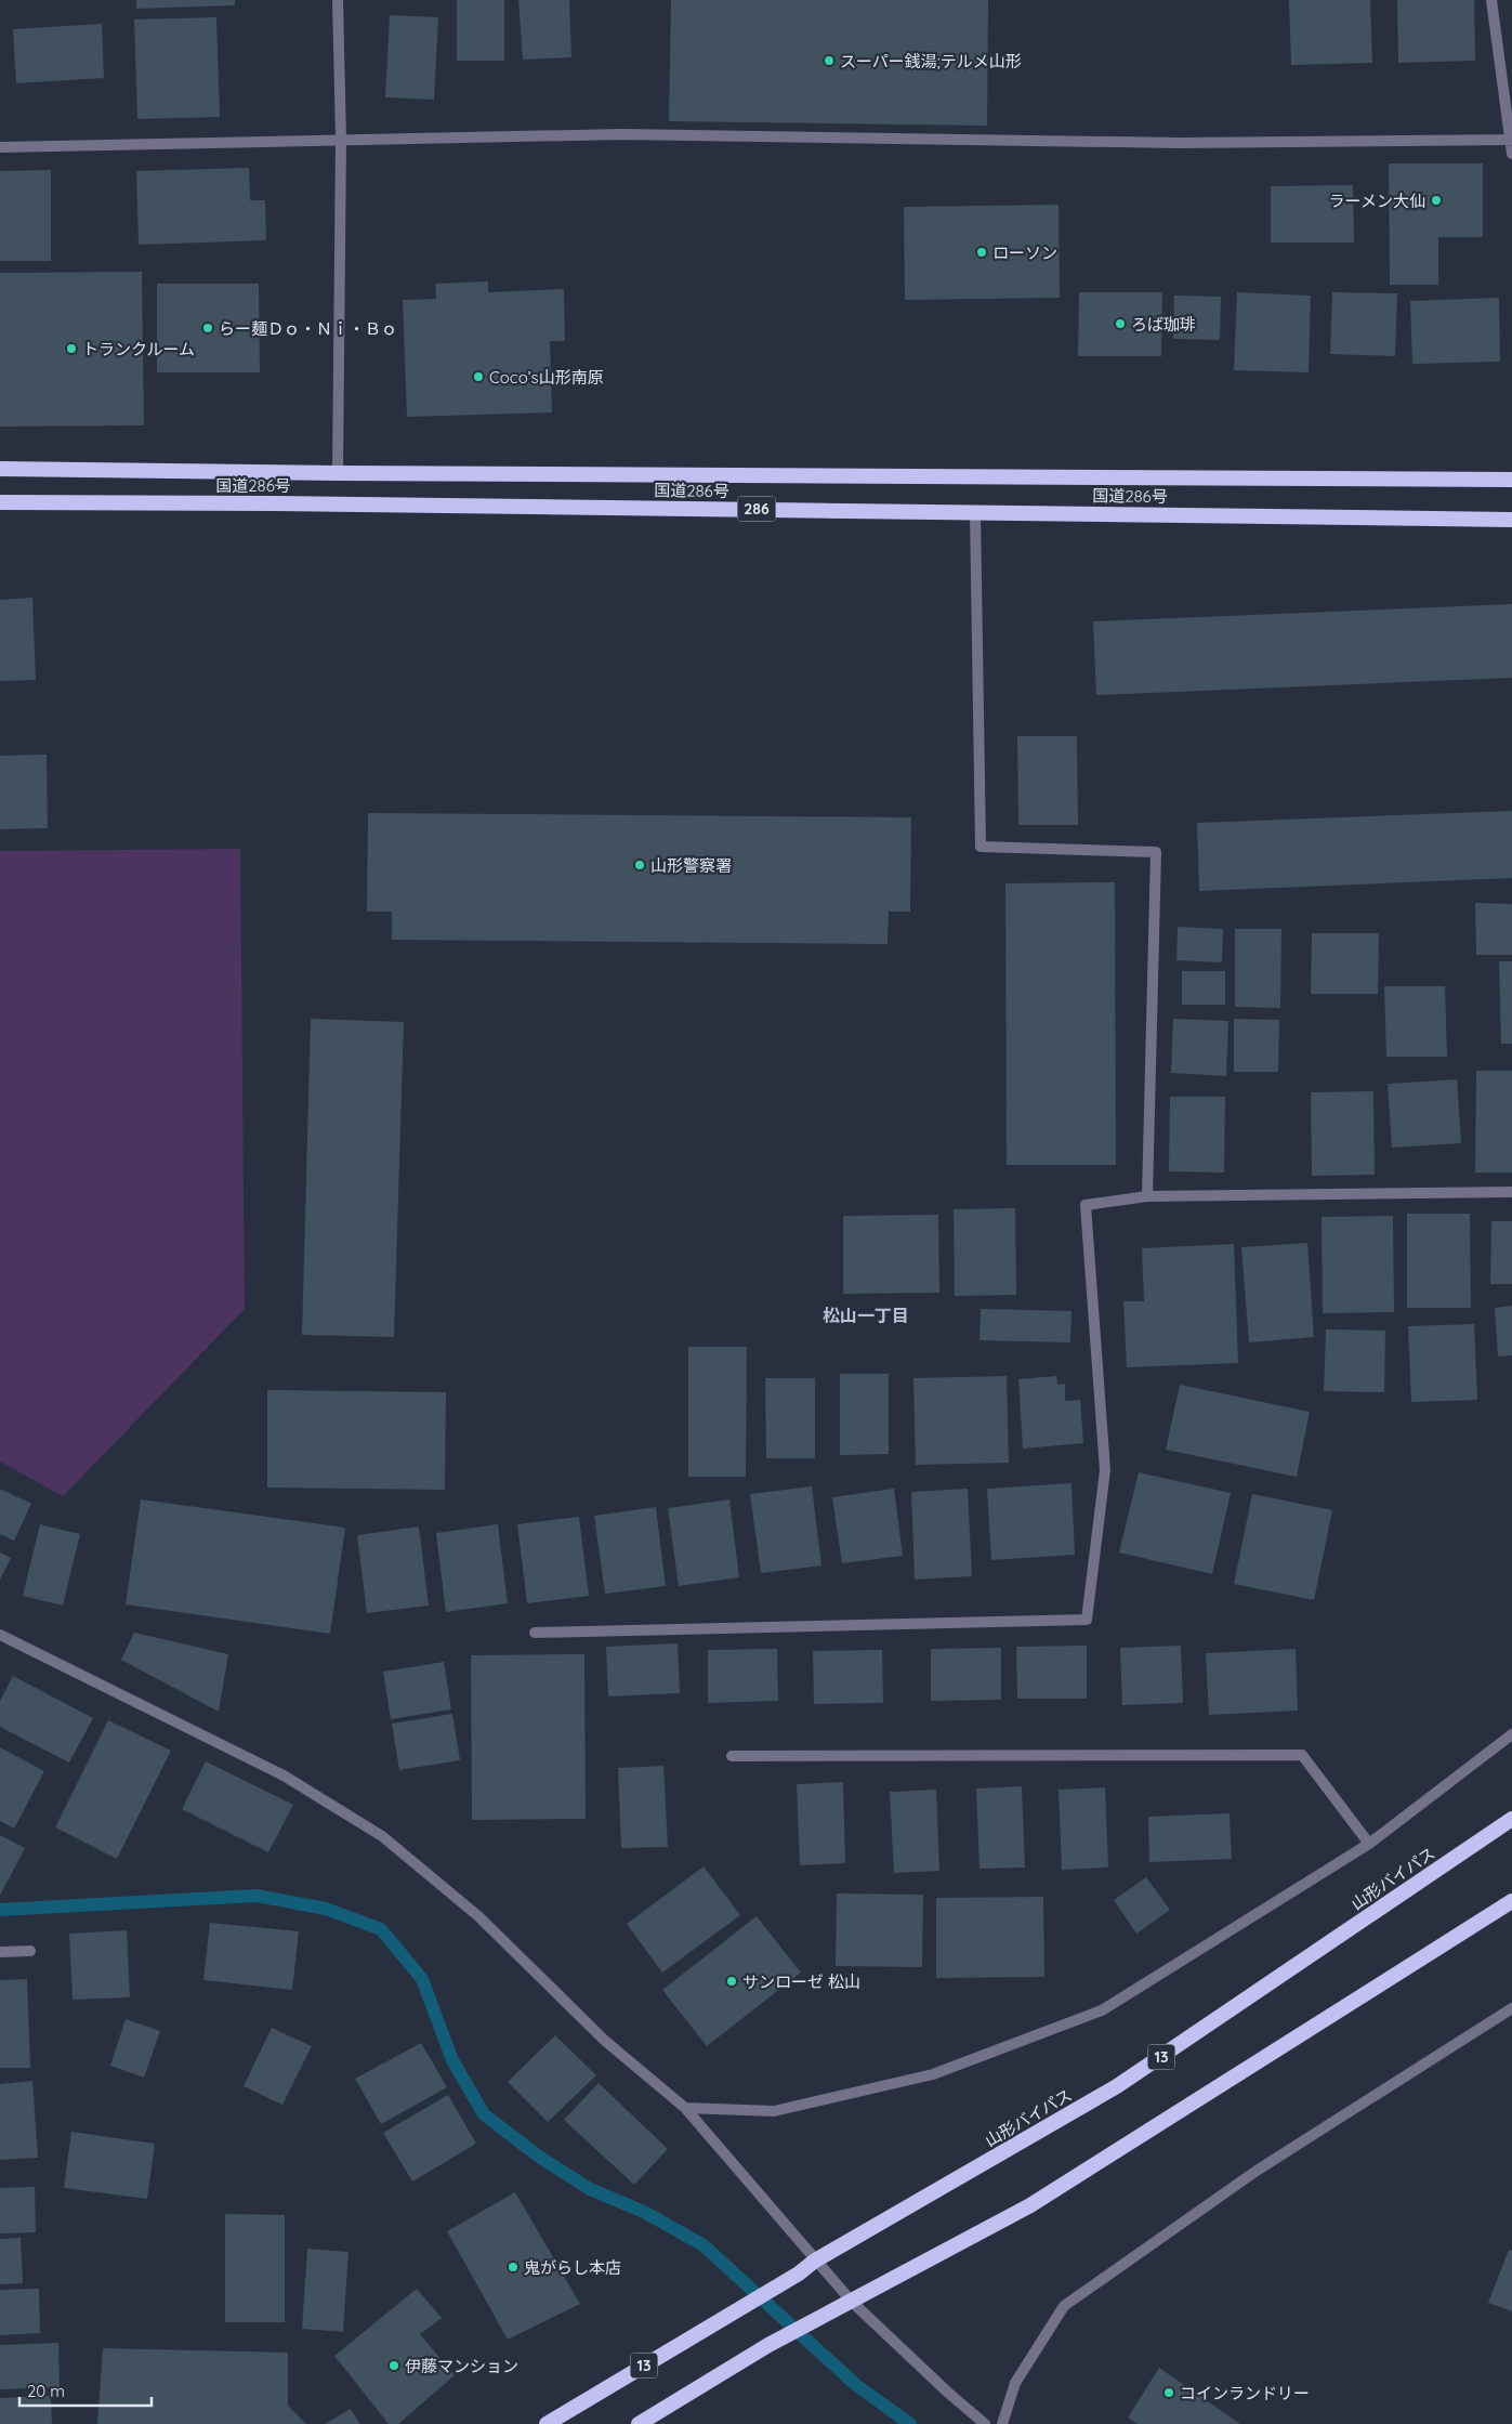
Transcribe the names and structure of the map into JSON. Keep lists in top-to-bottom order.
{
  "streets": {
    "highway": [
      "国道286号",
      "286",
      "山形バイパス",
      "13"
    ]
  },
  "districts": ["松山一丁目"],
  "places": [
    "スーパー銭湯;テルメ山形",
    "ラーメン大仙",
    "ローソン",
    "ろば珈琲",
    "らー麺Ｄｏ・Ｎｉ・Ｂｏ",
    "トランクルーム",
    "Coco’s山形南原",
    "山形警察署",
    "サンローゼ 松山",
    "鬼がらし本店",
    "伊藤マンション",
    "コインランドリー"
  ],
  "scale_bar": "20 m"
}
